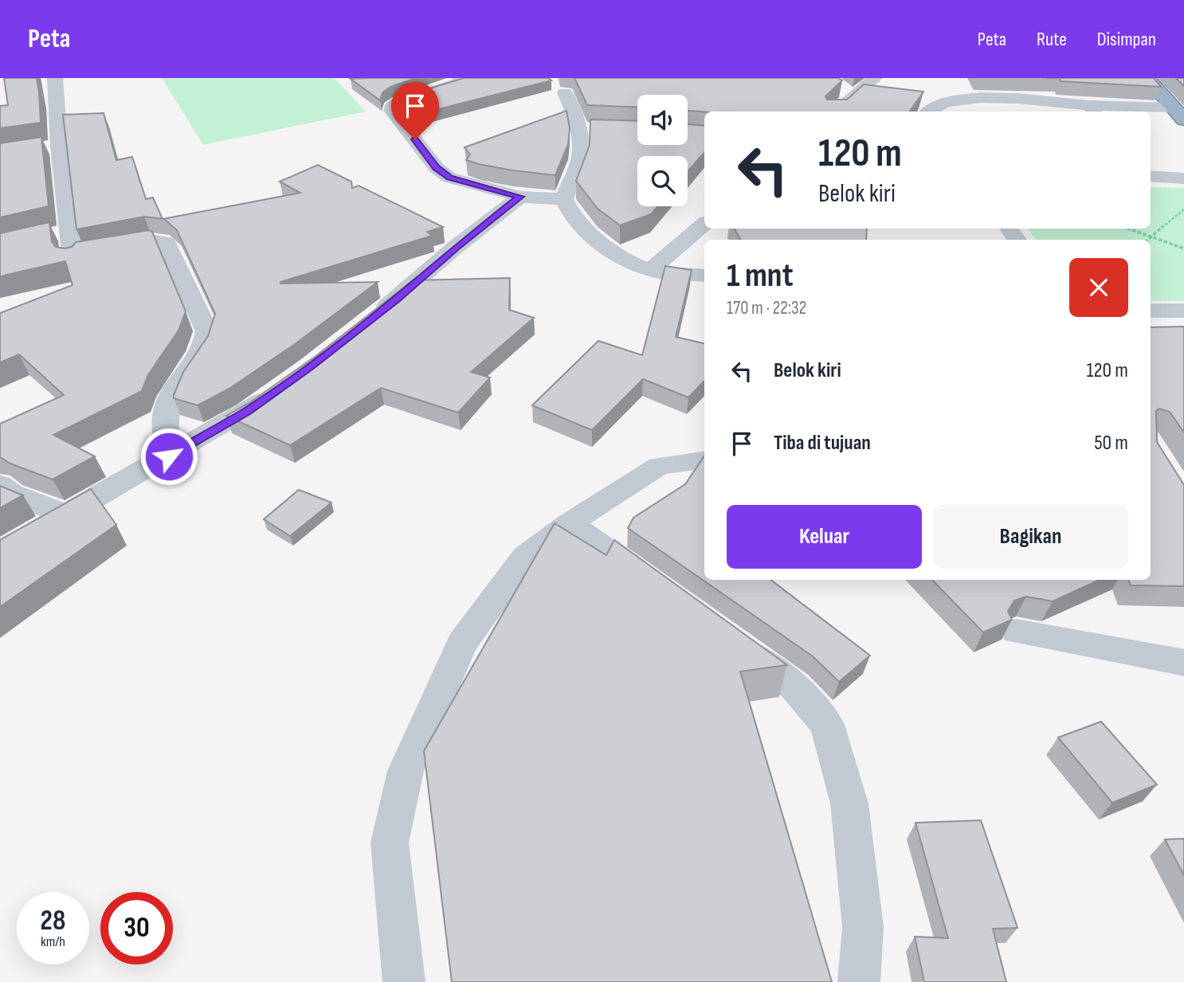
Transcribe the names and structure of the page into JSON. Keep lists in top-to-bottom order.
{
  "page": {
    "header": "Peta",
    "nav": ["Peta", "Rute", "Disimpan"],
    "turn": ["120 m", "Belok kiri"],
    "heading": ["1 mnt", "170 m · 22:32"],
    "list": [
      {
        "name": "Belok kiri",
        "value": "120 m"
      },
      {
        "name": "Tiba di tujuan",
        "value": "50 m"
      }
    ],
    "buttons": ["Keluar", "Bagikan"],
    "speed": "28 km/h",
    "limit": "30"
  }
}
